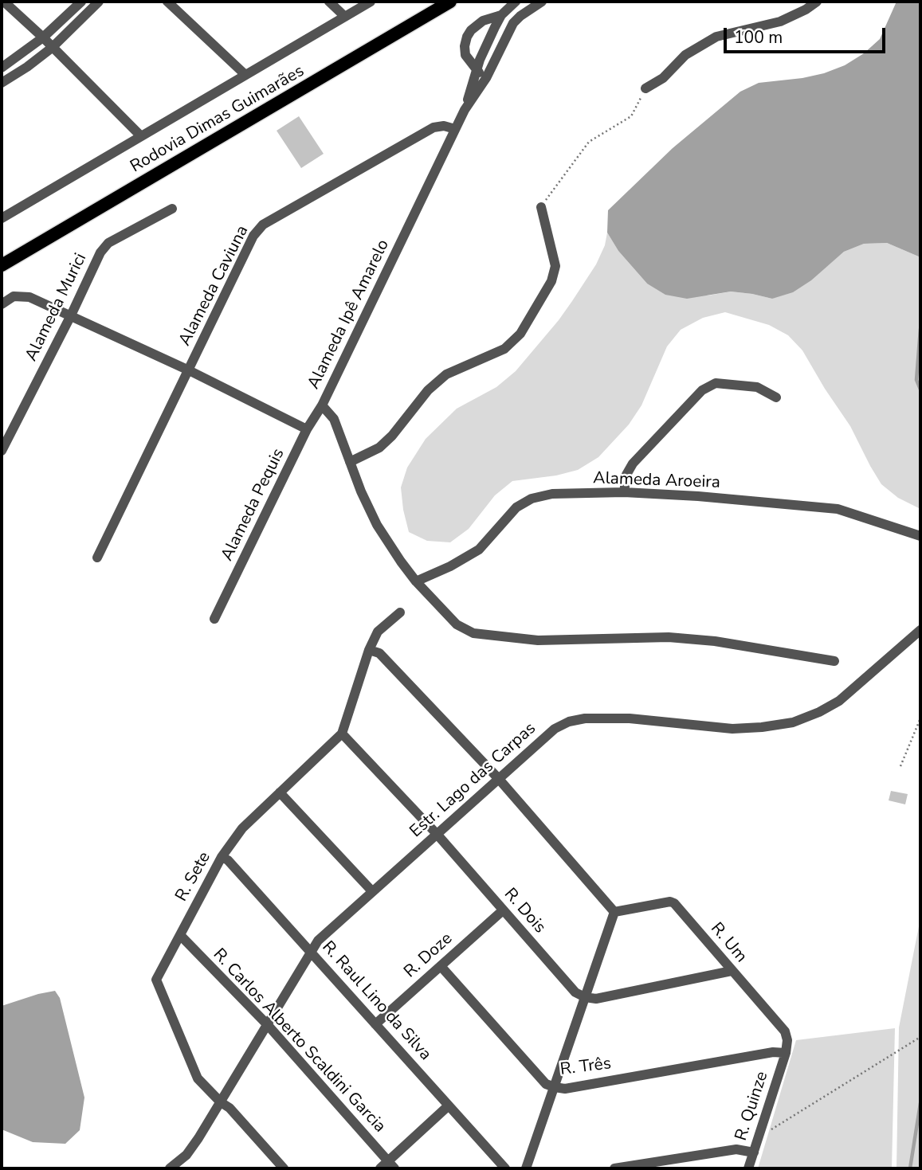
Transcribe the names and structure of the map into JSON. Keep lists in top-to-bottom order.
{
  "streets": {
    "main road": ["Rodovia Dimas Guimarães"],
    "street": [
      "Alameda Caviuna",
      "Alameda Murici",
      "Alameda Ipê Amarelo",
      "Alameda Aroeira",
      "Alameda Pequis",
      "Estr. Lago das Carpas",
      "R. Sete",
      "R. Dois",
      "R. Um",
      "R. Doze",
      "R. Raul Lino da Silva",
      "R. Carlos Alberto Scaldini Garcia",
      "R. Três",
      "R. Quinze"
    ]
  },
  "crossings": [
    ["Alameda Caviuna", "Alameda Ipê Amarelo"],
    ["Alameda Ipê Amarelo", "Alameda Aroeira"],
    ["Alameda Ipê Amarelo", "Alameda Pequis"],
    ["Estr. Lago das Carpas", "R. Sete"],
    ["Estr. Lago das Carpas", "R. Dois"],
    ["Estr. Lago das Carpas", "R. Raul Lino da Silva"],
    ["Estr. Lago das Carpas", "R. Carlos Alberto Scaldini Garcia"],
    ["R. Sete", "R. Dois"],
    ["R. Sete", "R. Raul Lino da Silva"],
    ["R. Sete", "R. Carlos Alberto Scaldini Garcia"],
    ["R. Dois", "R. Doze"],
    ["R. Um", "R. Três"],
    ["R. Um", "R. Quinze"],
    ["R. Doze", "R. Raul Lino da Silva"],
    ["R. Doze", "R. Três"],
    ["R. Três", "R. Quinze"]
  ],
  "scale_bar": "100 m"
}
